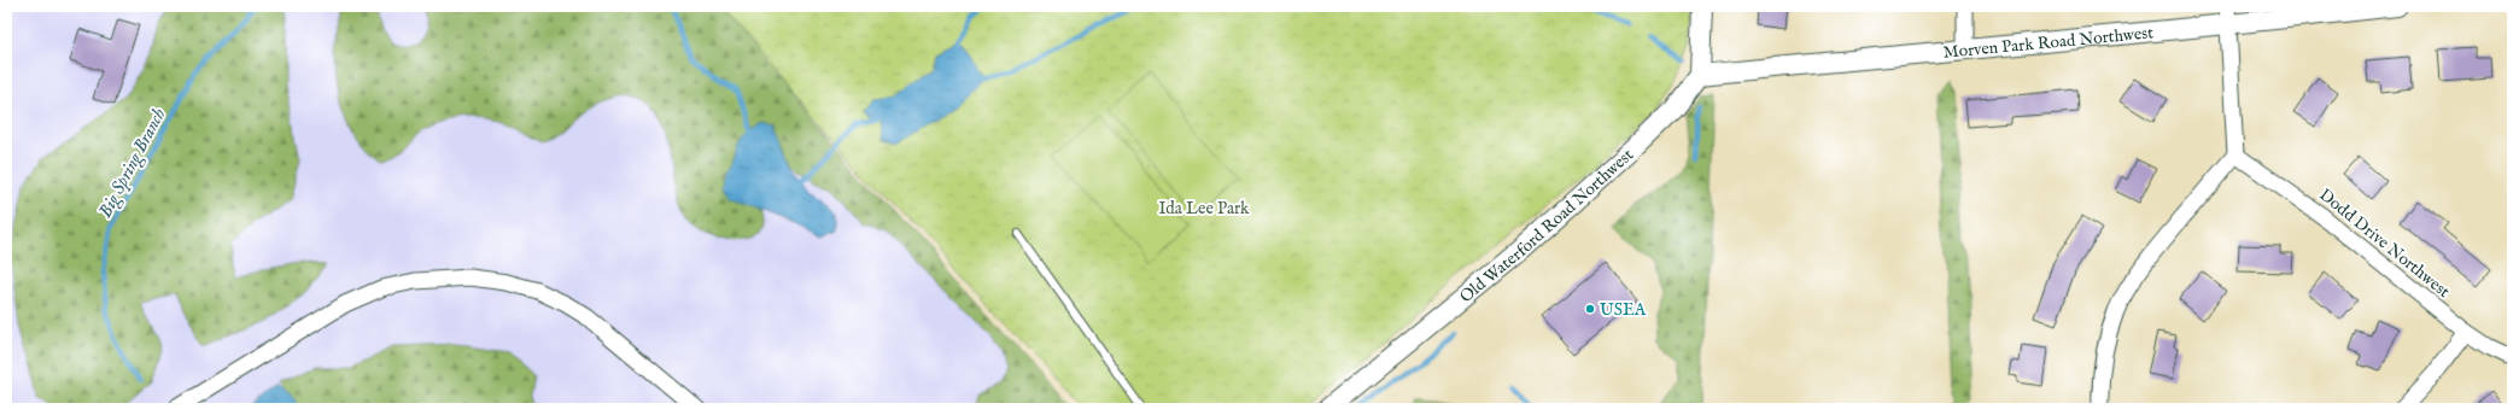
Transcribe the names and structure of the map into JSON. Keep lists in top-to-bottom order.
{
  "streets": {
    "street": ["Morven Park Road Northwest", "Old Waterford Road Northwest", "Dodd Drive Northwest"]
  },
  "crossings": [
    ["Morven Park Road Northwest", "Old Waterford Road Northwest"]
  ],
  "water": ["Big Spring Branch"],
  "parks": ["Ida Lee Park"],
  "places": ["USEA"]
}
